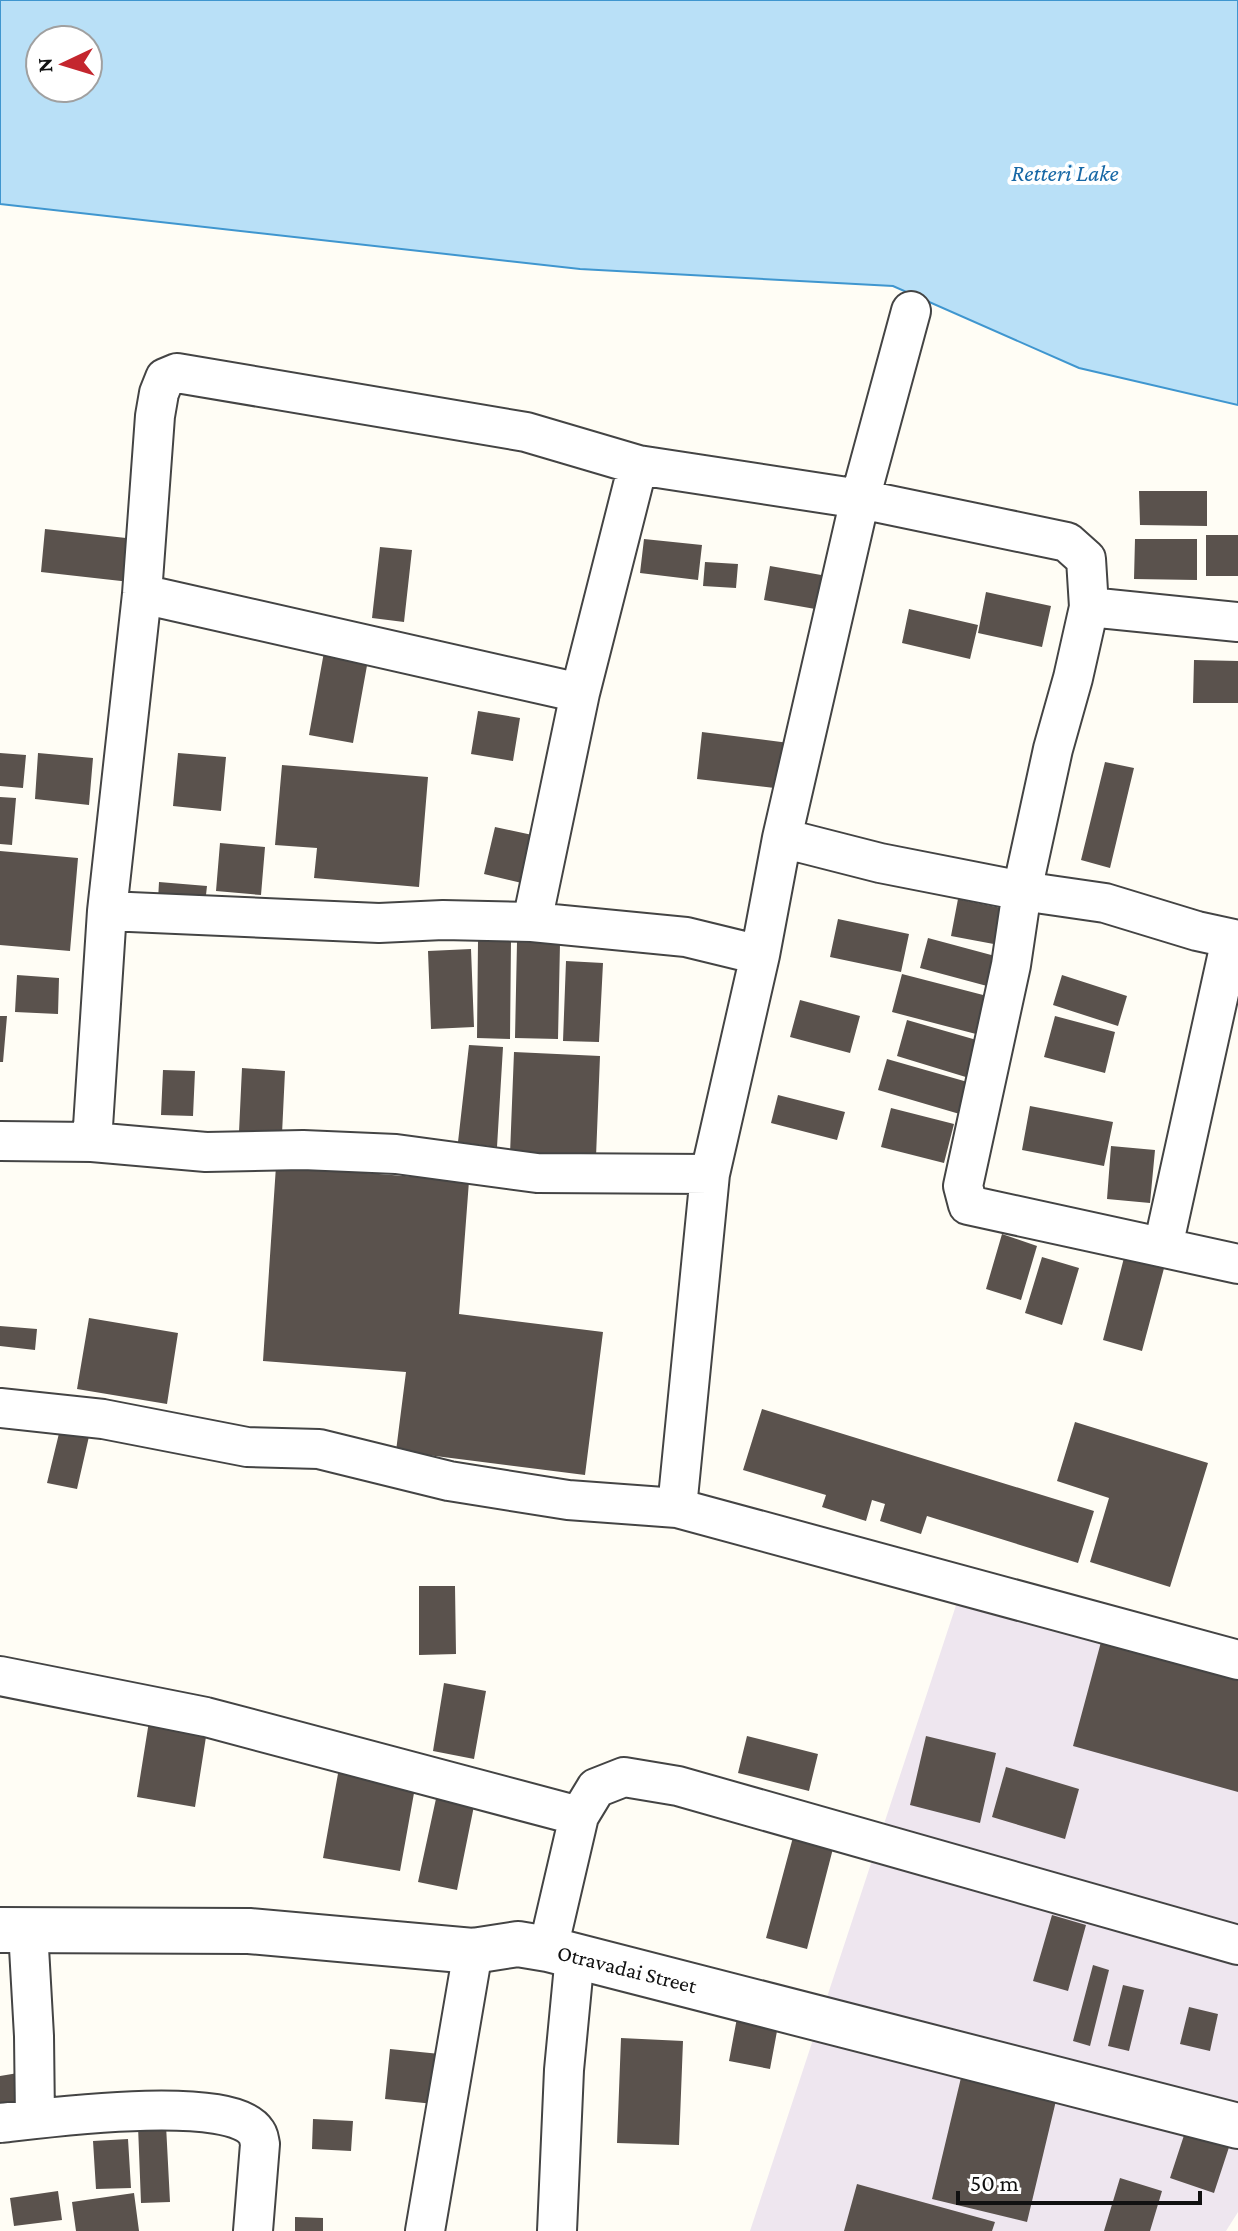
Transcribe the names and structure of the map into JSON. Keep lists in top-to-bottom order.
{
  "streets": {
    "street": ["Otravadai Street"]
  },
  "water": ["Retteri Lake"],
  "scale_bar": "50 m",
  "north": "left"
}
